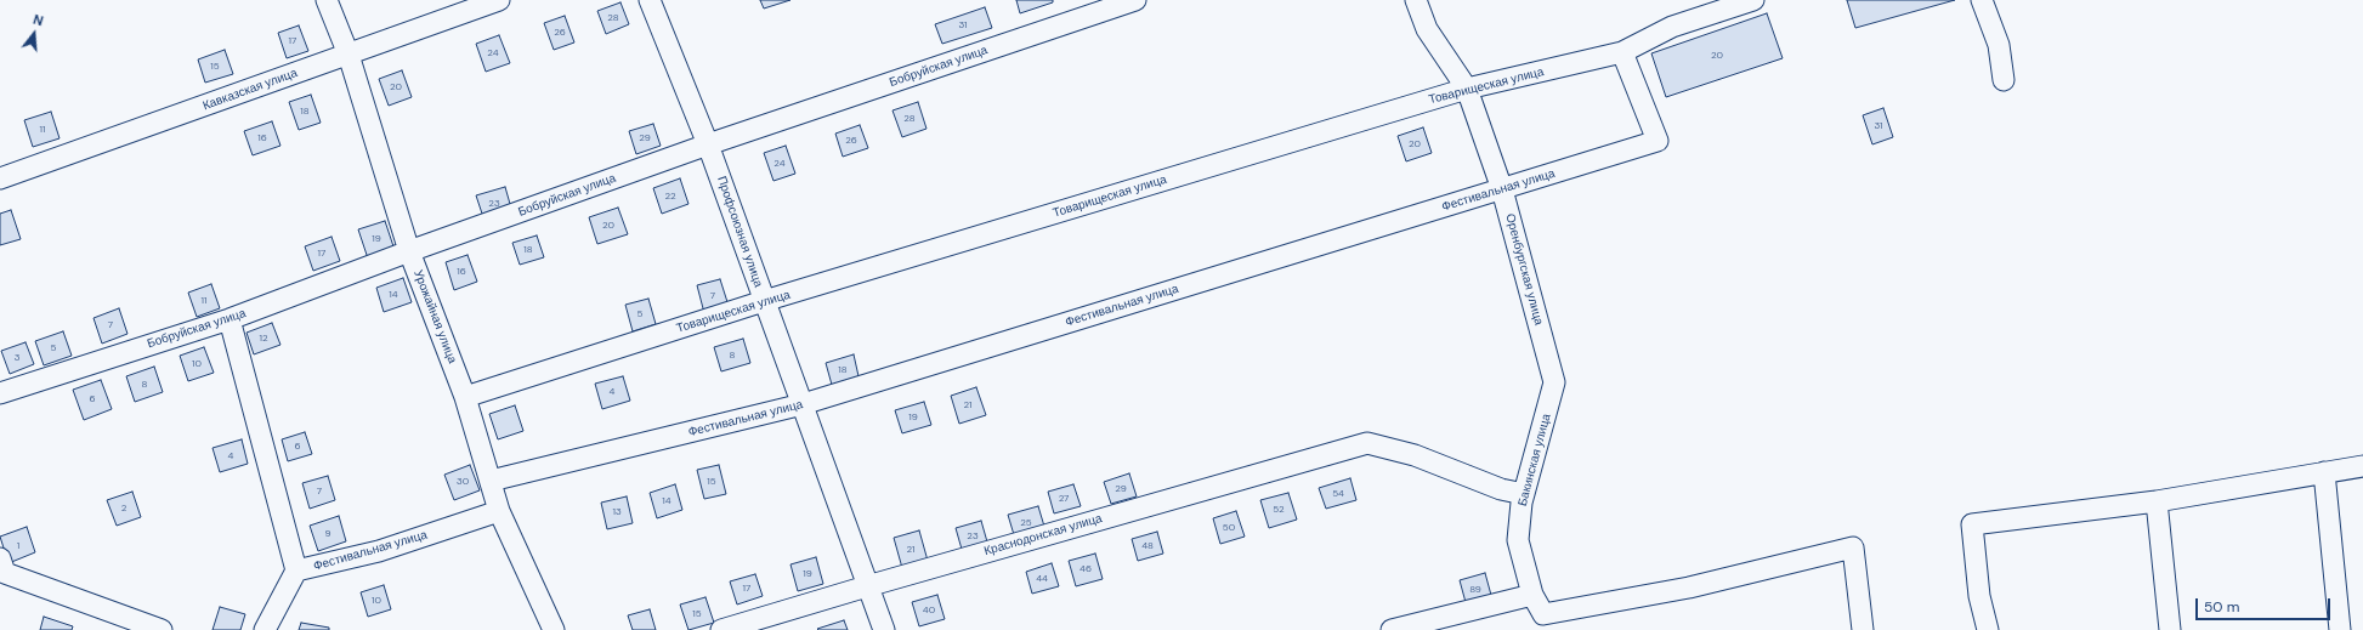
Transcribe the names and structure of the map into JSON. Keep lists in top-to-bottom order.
{
  "streets": {
    "street": [
      "Бобруйская улица",
      "Товарищеская улица",
      "Кавказская улица",
      "Фестивальная улица",
      "Профсоюзная улица",
      "Оренбургская улица",
      "Урожайная улица",
      "Бакинская улица",
      "Краснодонская улица"
    ]
  },
  "crossings": [
    ["Бобруйская улица", "Профсоюзная улица"],
    ["Бобруйская улица", "Урожайная улица"],
    ["Товарищеская улица", "Фестивальная улица"],
    ["Товарищеская улица", "Профсоюзная улица"],
    ["Товарищеская улица", "Оренбургская улица"],
    ["Товарищеская улица", "Урожайная улица"],
    ["Кавказская улица", "Урожайная улица"],
    ["Фестивальная улица", "Профсоюзная улица"],
    ["Фестивальная улица", "Оренбургская улица"],
    ["Фестивальная улица", "Урожайная улица"],
    ["Профсоюзная улица", "Краснодонская улица"],
    ["Оренбургская улица", "Бакинская улица"],
    ["Бакинская улица", "Краснодонская улица"]
  ],
  "house_numbers": [
    "28",
    "31",
    "26",
    "17",
    "24",
    "20",
    "15",
    "20",
    "18",
    "28",
    "31",
    "11",
    "16",
    "29",
    "26",
    "20",
    "24",
    "22",
    "23",
    "20",
    "19",
    "18",
    "17",
    "16",
    "14",
    "7",
    "11",
    "5",
    "7",
    "12",
    "5",
    "8",
    "3",
    "10",
    "18",
    "8",
    "4",
    "6",
    "21",
    "19",
    "6",
    "4",
    "30",
    "15",
    "29",
    "7",
    "54",
    "27",
    "14",
    "2",
    "52",
    "13",
    "25",
    "50",
    "9",
    "23",
    "1",
    "48",
    "21",
    "46",
    "19",
    "44",
    "17",
    "89",
    "10",
    "40",
    "15"
  ],
  "scale_bar": "50 m",
  "north": "top"
}
